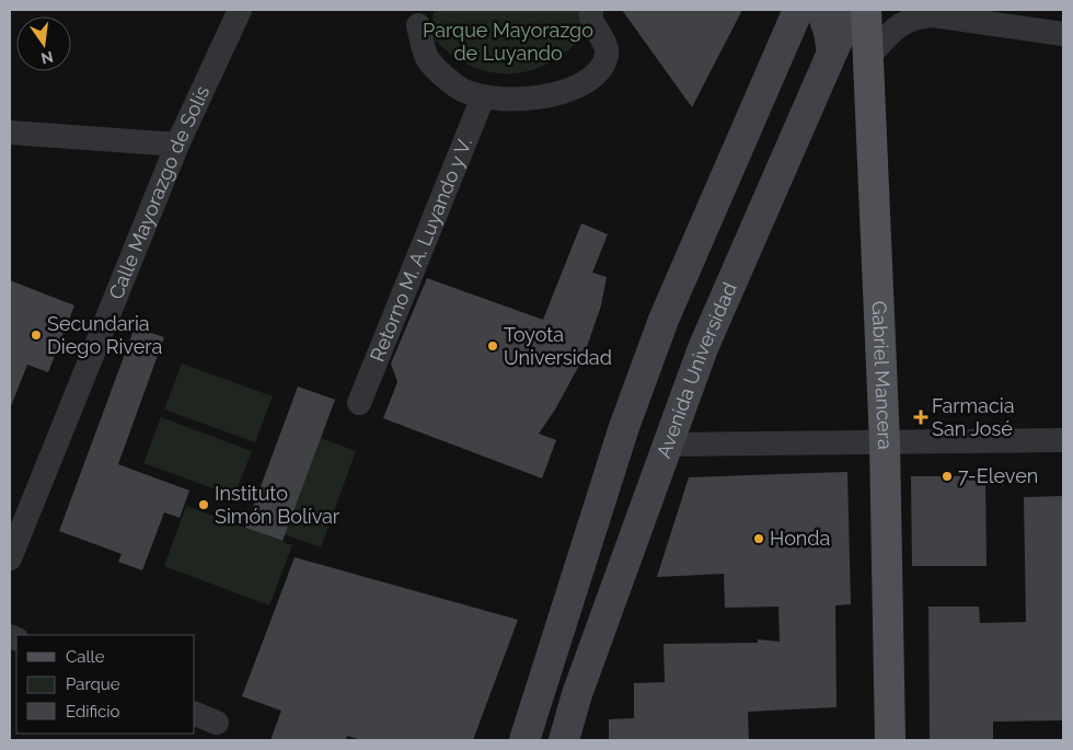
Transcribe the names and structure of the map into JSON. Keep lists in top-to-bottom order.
{
  "streets": {
    "main road": ["Avenida Universidad", "Gabriel Mancera"],
    "street": ["Calle Mayorazgo de Solís", "Retorno M. A. Luyando y V."]
  },
  "parks": ["Parque Mayorazgo de Luyando"],
  "places": {
    "other": [
      "Secundaria Diego Rivera",
      "Toyota Universidad",
      "7-Eleven",
      "Instituto Simón Bolívar",
      "Honda"
    ],
    "health": ["Farmacia San José"]
  },
  "legend": ["Calle", "Parque", "Edificio"],
  "north": "bottom"
}
